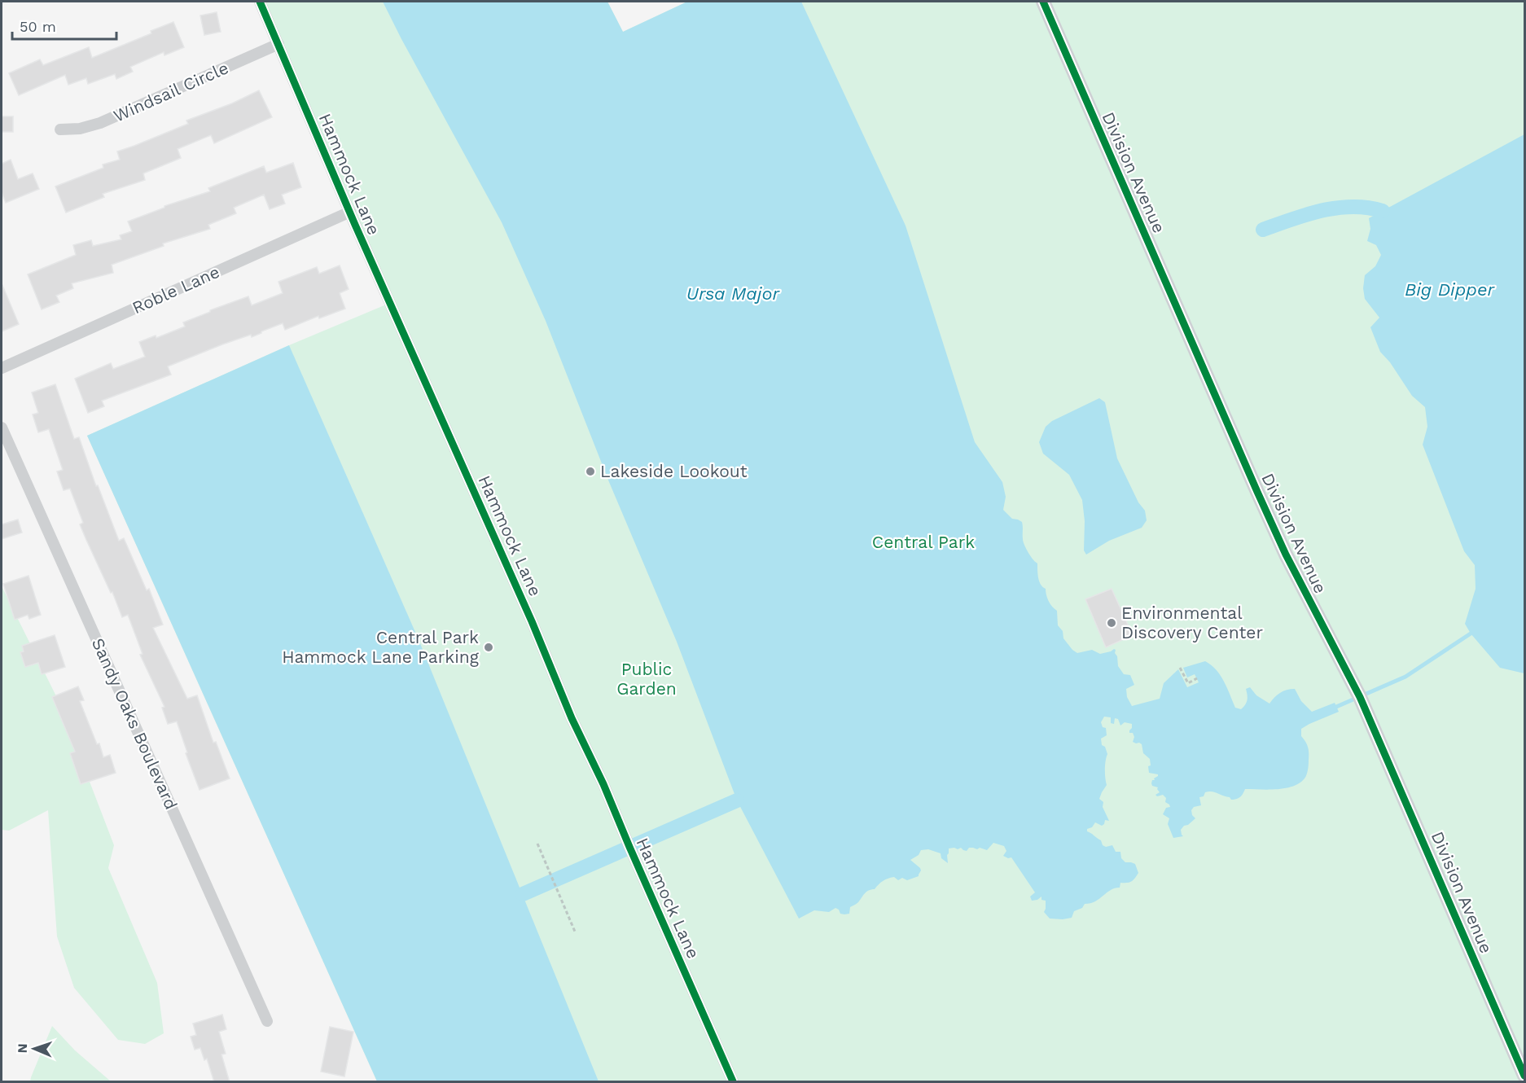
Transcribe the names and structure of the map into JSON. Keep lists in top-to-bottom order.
{
  "streets": {
    "street": [
      "Windsail Circle",
      "Division Avenue",
      "Hammock Lane",
      "Roble Lane",
      "Sandy Oaks Boulevard"
    ]
  },
  "crossings": [
    ["Windsail Circle", "Hammock Lane"],
    ["Hammock Lane", "Roble Lane"]
  ],
  "water": ["Big Dipper", "Ursa Major"],
  "parks": ["Central Park", "Public Garden"],
  "places": ["Lakeside Lookout", "Environmental Discovery Center", "Central Park Hammock Lane Parking"],
  "scale_bar": "50 m",
  "north": "left"
}
